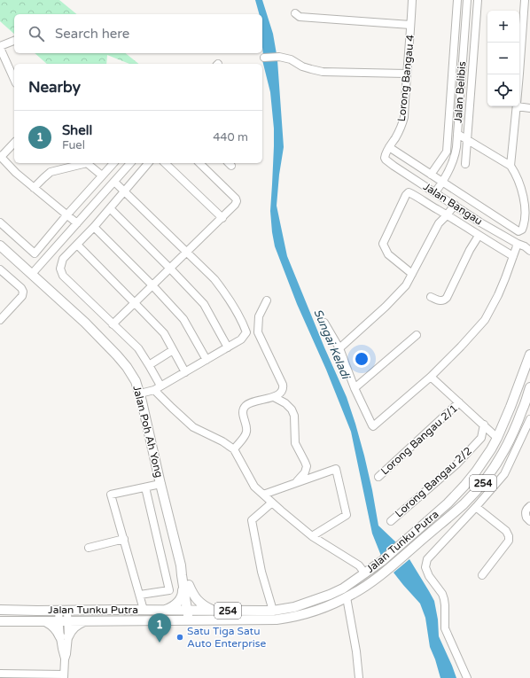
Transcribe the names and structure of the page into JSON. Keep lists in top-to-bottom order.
{
  "streets": {
    "main road": ["Jalan Poh Ah Yong", "254", "Jalan Tunku Putra"],
    "street": [
      "Lorong Bangau 4",
      "Jalan Belibis",
      "Jalan Bangau",
      "Lorong Bangau 2/1",
      "Lorong Bangau 2/2"
    ]
  },
  "crossings": [
    ["Lorong Bangau 4", "Jalan Bangau"],
    ["Jalan Belibis", "Jalan Bangau"],
    ["Jalan Poh Ah Yong", "Jalan Tunku Putra"]
  ],
  "water": ["Sungai Keladi"],
  "places": ["Satu Tiga Satu Auto Enterprise"],
  "page": {
    "map_buttons": ["+", "−"],
    "search": "Search here",
    "heading": "Nearby",
    "list": [
      {
        "mark": "1",
        "name": "Shell",
        "note": "Fuel",
        "value": "440 m"
      }
    ],
    "pins": "1"
  }
}
